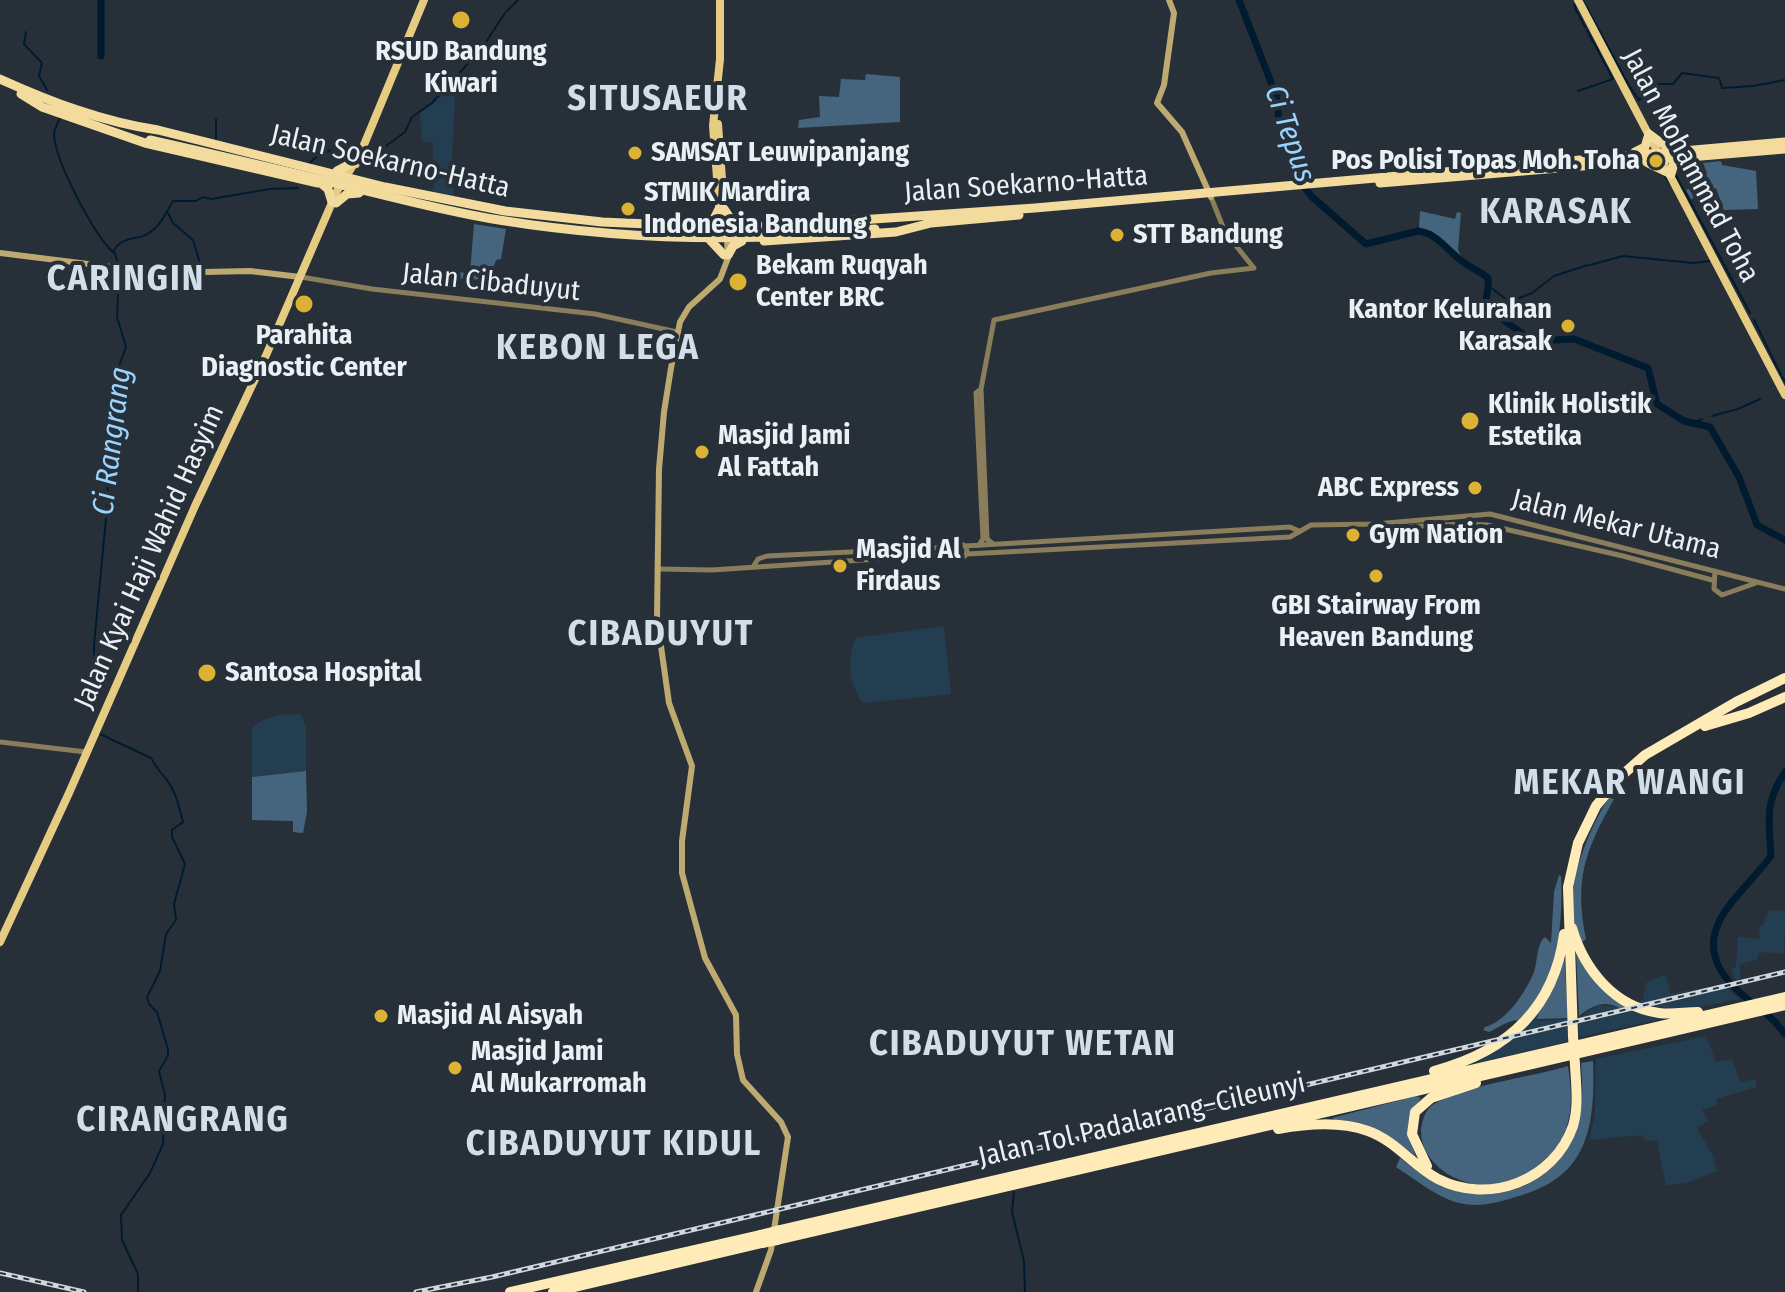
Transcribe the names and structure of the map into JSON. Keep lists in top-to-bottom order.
{
  "streets": {
    "highway": ["Jalan Soekarno-Hatta", "Jalan Tol Padalarang–Cileunyi"],
    "main road": ["Jalan Mohammad Toha", "Jalan Kyai Haji Wahid Hasyim"],
    "street": ["Jalan Cibaduyut", "Jalan Mekar Utama"]
  },
  "crossings": [
    ["Jalan Soekarno-Hatta", "Jalan Mohammad Toha"],
    ["Jalan Soekarno-Hatta", "Jalan Kyai Haji Wahid Hasyim"],
    ["Jalan Cibaduyut", "Jalan Kyai Haji Wahid Hasyim"]
  ],
  "districts": [
    "SITUSAEUR",
    "KARASAK",
    "CARINGIN",
    "KEBON LEGA",
    "CIBADUYUT",
    "MEKAR WANGI",
    "CIBADUYUT WETAN",
    "CIRANGRANG",
    "CIBADUYUT KIDUL"
  ],
  "water": ["Ci Tepus", "Ci Rangrang"],
  "places": [
    "RSUD Bandung Kiwari",
    "SAMSAT Leuwipanjang",
    "Pos Polisi Topas Moh. Toha",
    "STMIK Mardira Indonesia Bandung",
    "STT Bandung",
    "Bekam Ruqyah Center BRC",
    "Parahita Diagnostic Center",
    "Kantor Kelurahan Karasak",
    "Klinik Holistik Estetika",
    "Masjid Jami Al Fattah",
    "ABC Express",
    "Gym Nation",
    "Masjid Al Firdaus",
    "GBI Stairway From Heaven Bandung",
    "Santosa Hospital",
    "Masjid Al Aisyah",
    "Masjid Jami Al Mukarromah"
  ]
}
